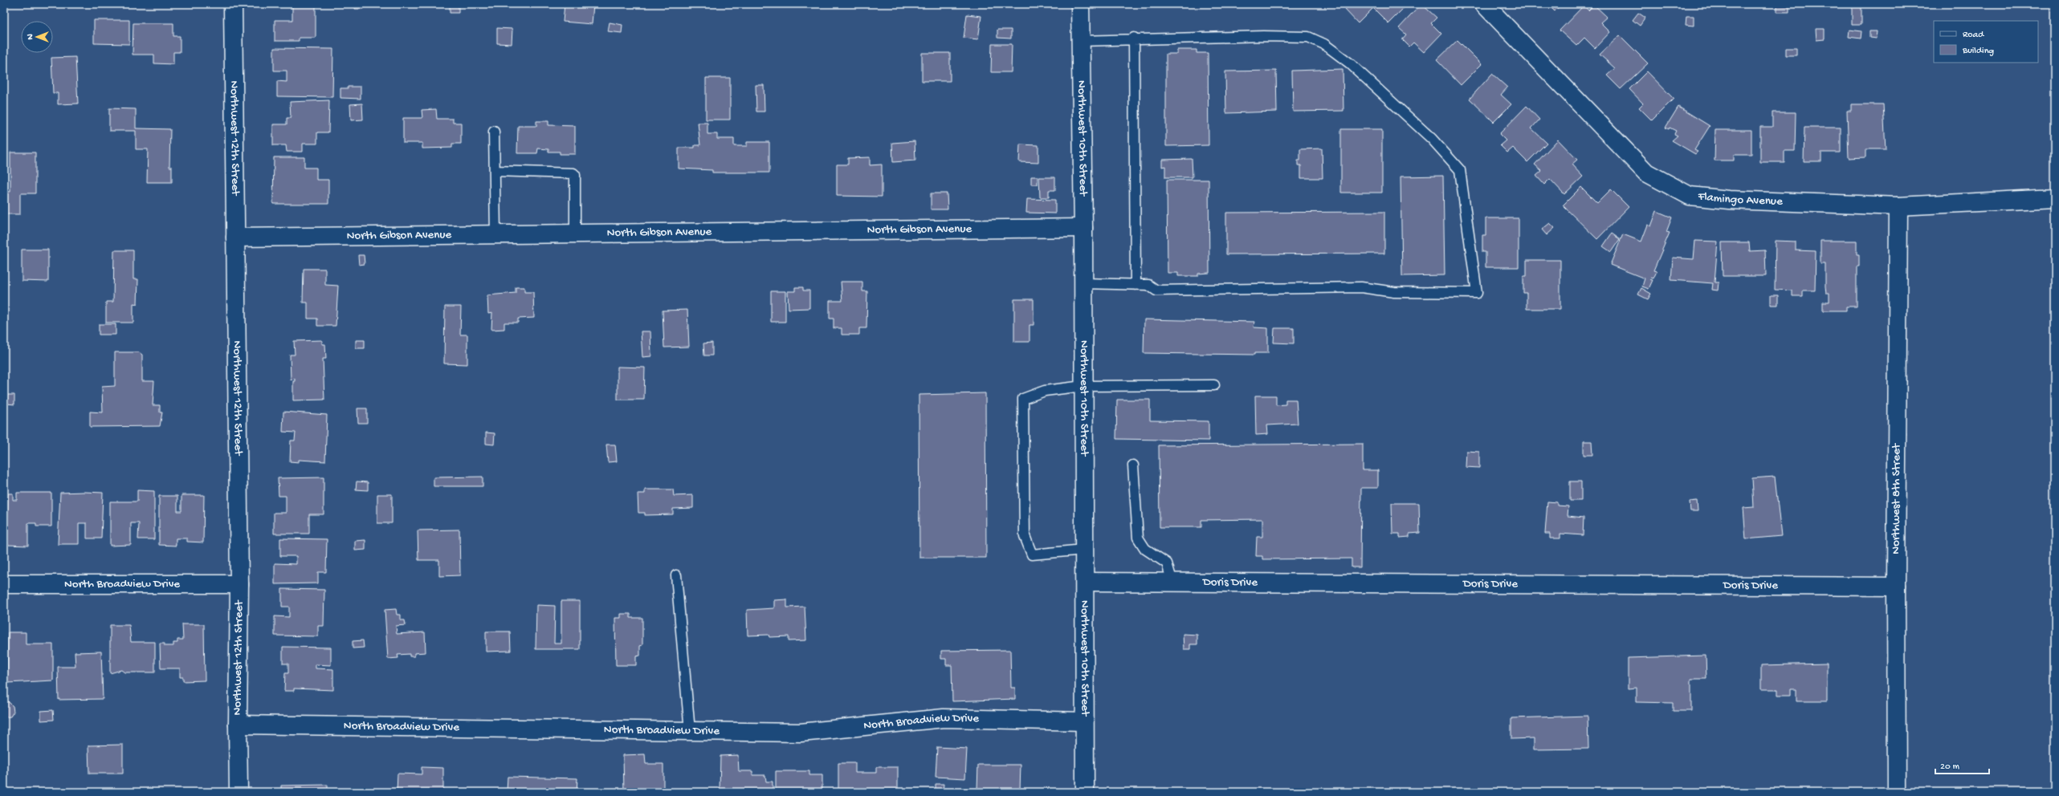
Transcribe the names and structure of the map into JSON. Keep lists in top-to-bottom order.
{
  "streets": {
    "street": [
      "Northwest 12th Street",
      "Northwest 10th Street",
      "Flamingo Avenue",
      "North Gibson Avenue",
      "Northwest 8th Street",
      "Doris Drive",
      "North Broadview Drive"
    ]
  },
  "crossings": [
    ["Northwest 12th Street", "North Gibson Avenue"],
    ["Northwest 12th Street", "North Broadview Drive"],
    ["Northwest 10th Street", "North Gibson Avenue"],
    ["Northwest 10th Street", "Doris Drive"],
    ["Northwest 10th Street", "North Broadview Drive"],
    ["Flamingo Avenue", "Northwest 8th Street"],
    ["Northwest 8th Street", "Doris Drive"]
  ],
  "legend": ["Road", "Building"],
  "scale_bar": "20 m",
  "north": "left"
}
